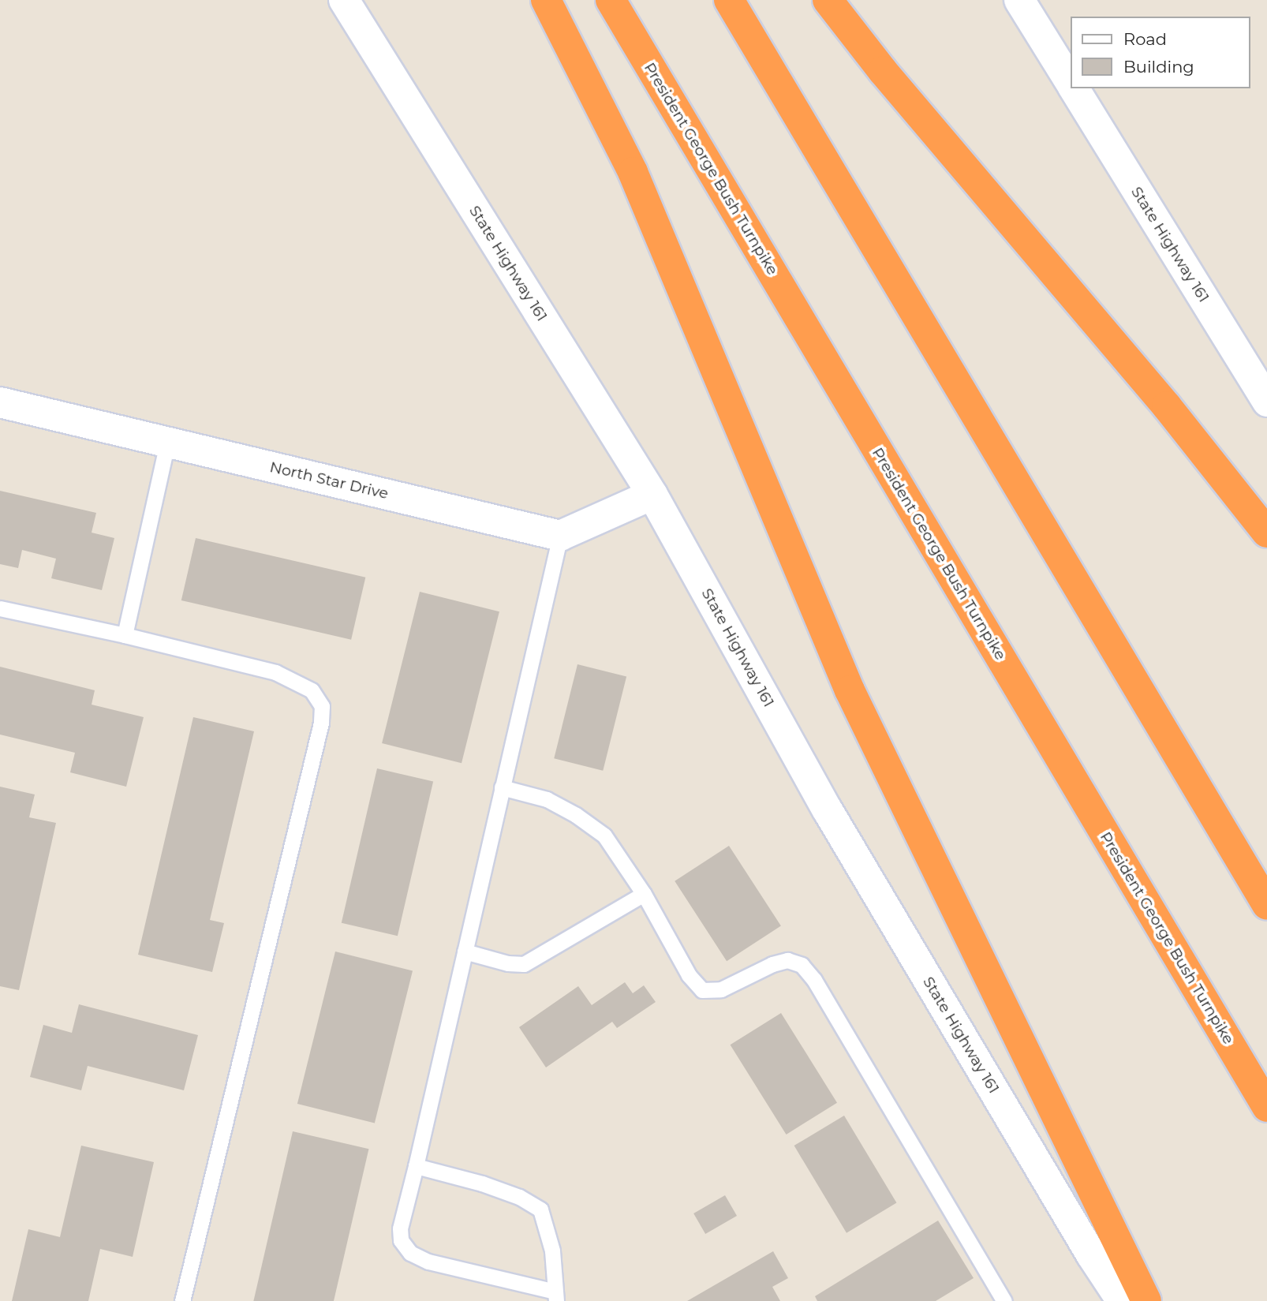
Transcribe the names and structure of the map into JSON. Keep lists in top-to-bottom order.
{
  "streets": {
    "highway": ["President George Bush Turnpike"],
    "main road": ["State Highway 161", "North Star Drive"]
  },
  "legend": ["Road", "Building"]
}
